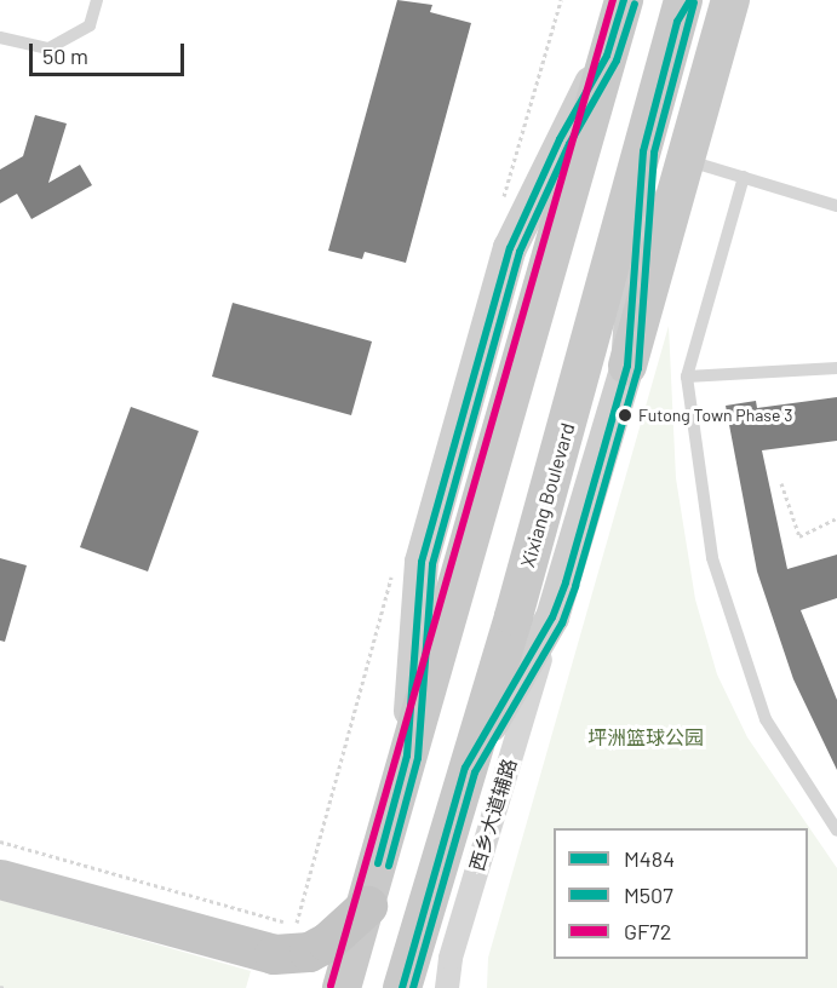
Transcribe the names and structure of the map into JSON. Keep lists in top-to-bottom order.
{
  "streets": {
    "main road": ["Xixiang Boulevard"],
    "street": ["西乡大道辅路"]
  },
  "crossings": [
    ["Xixiang Boulevard", "西乡大道辅路"]
  ],
  "parks": ["坪洲篮球公园"],
  "places": ["Futong Town Phase 3"],
  "lines": ["transit line M484", "transit line GF72", "transit line M507"],
  "legend": ["M484", "M507", "GF72"],
  "scale_bar": "50 m"
}
